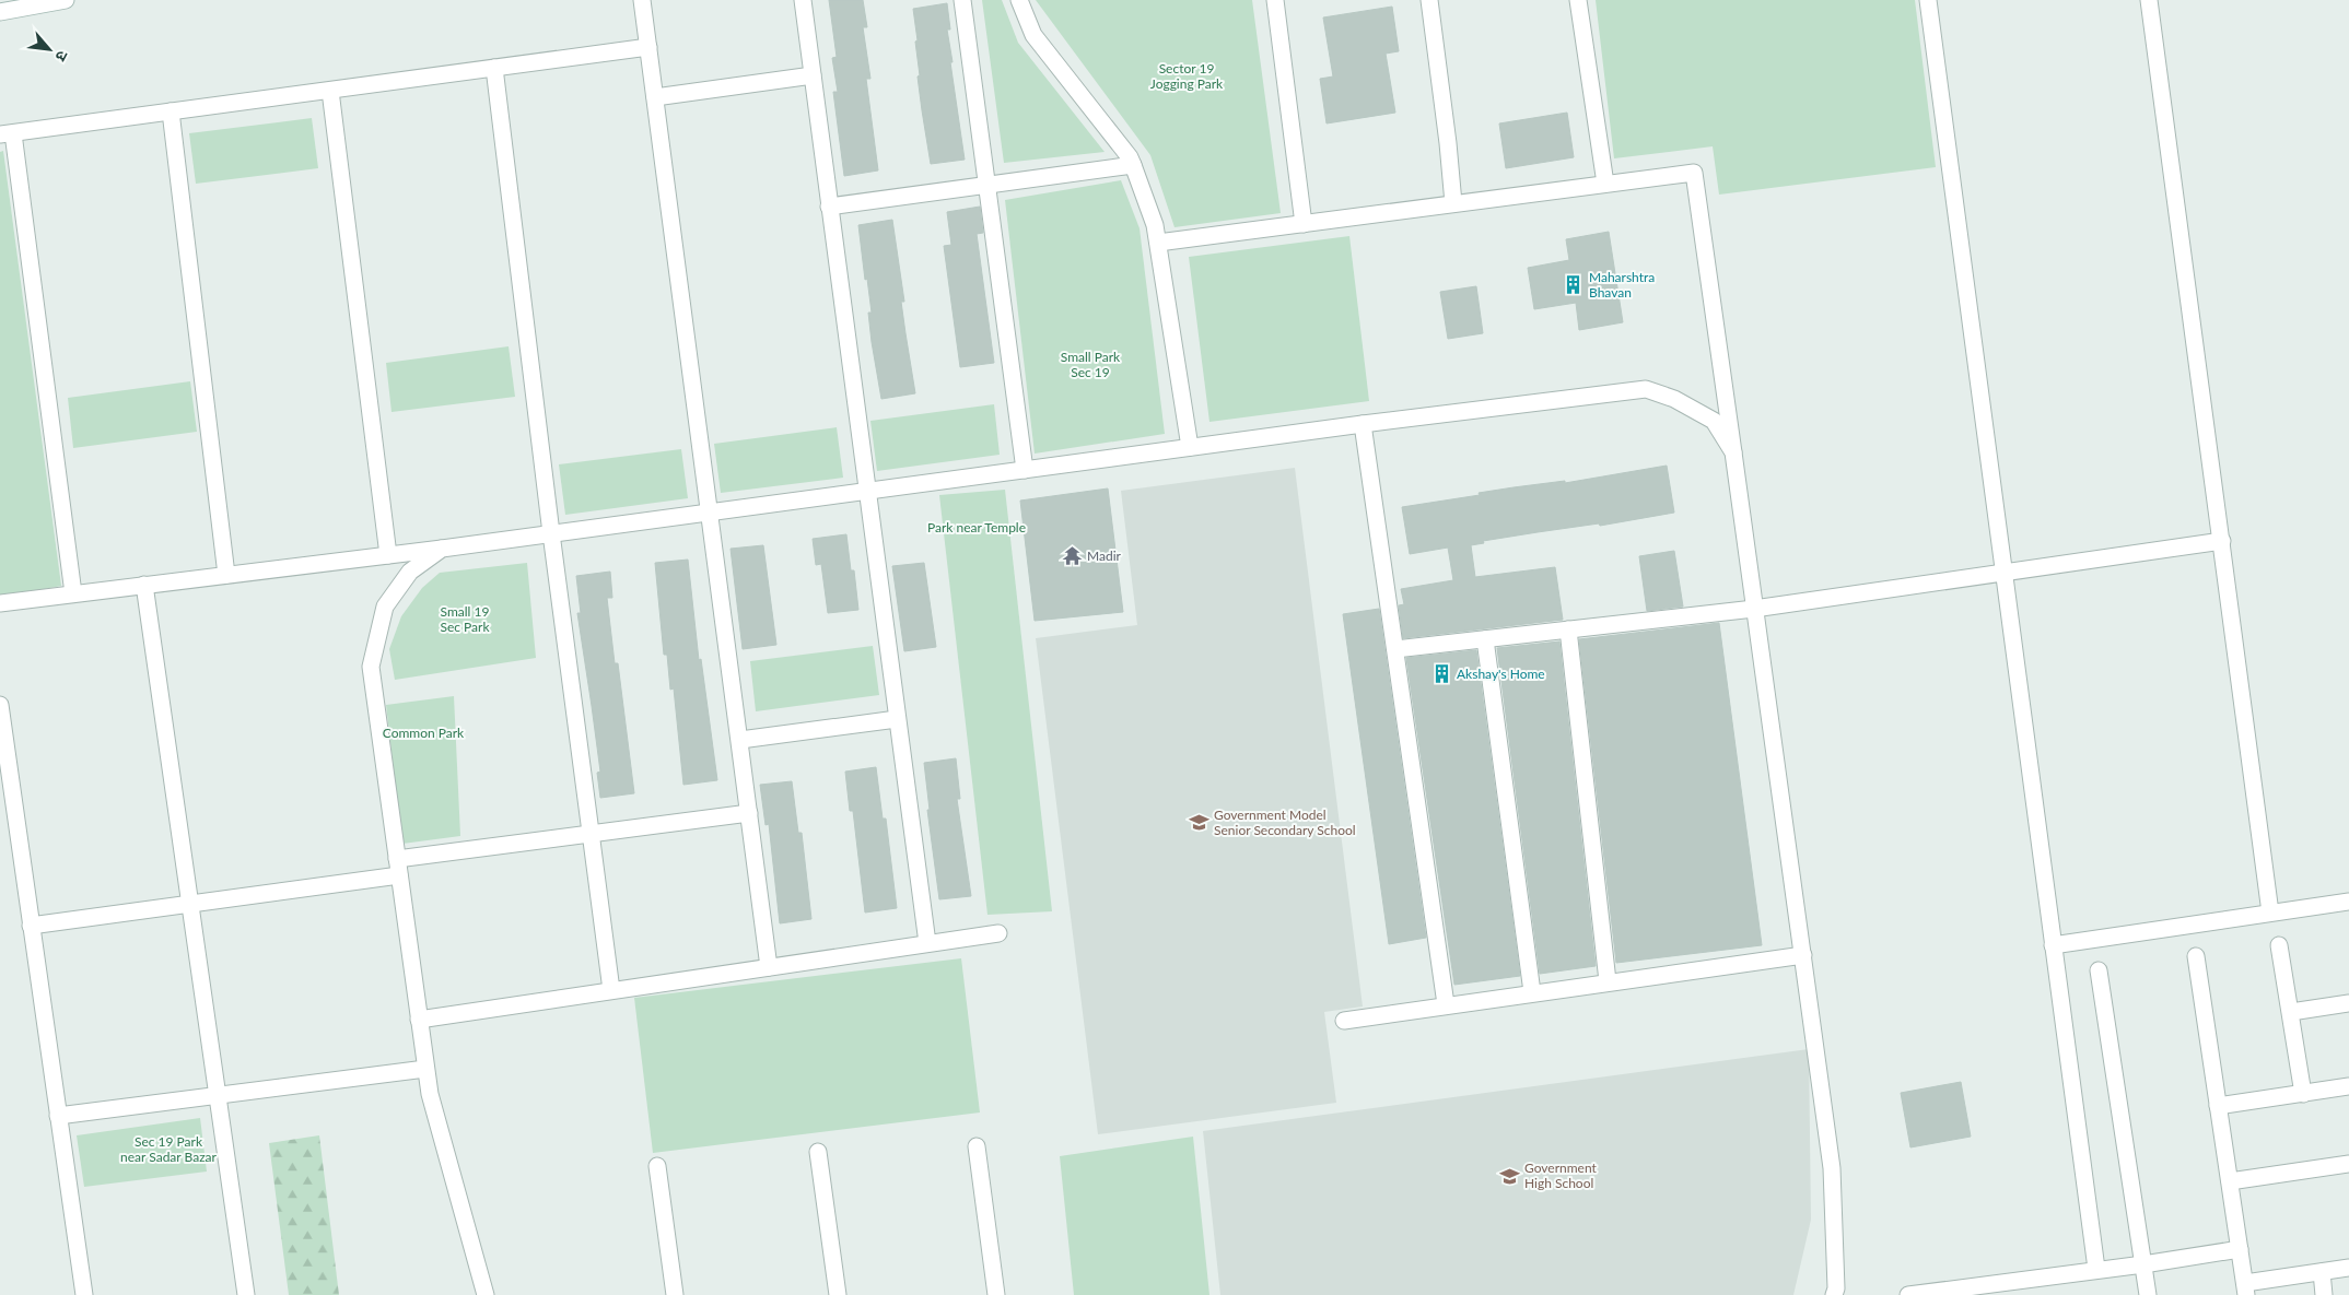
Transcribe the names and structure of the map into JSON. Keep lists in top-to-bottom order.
{
  "parks": [
    "Sector 19 Jogging Park",
    "Small Park Sec 19",
    "Park near Temple",
    "Small 19 Sec Park",
    "Common Park",
    "Sec 19 Park near Sadar Bazar"
  ],
  "places": {
    "building": ["Maharshtra Bhavan", "Akshay's Home"],
    "temple": ["Madir"],
    "school or university": ["Government Model Senior Secondary School", "Government High School"]
  },
  "north": "bottom right"
}
